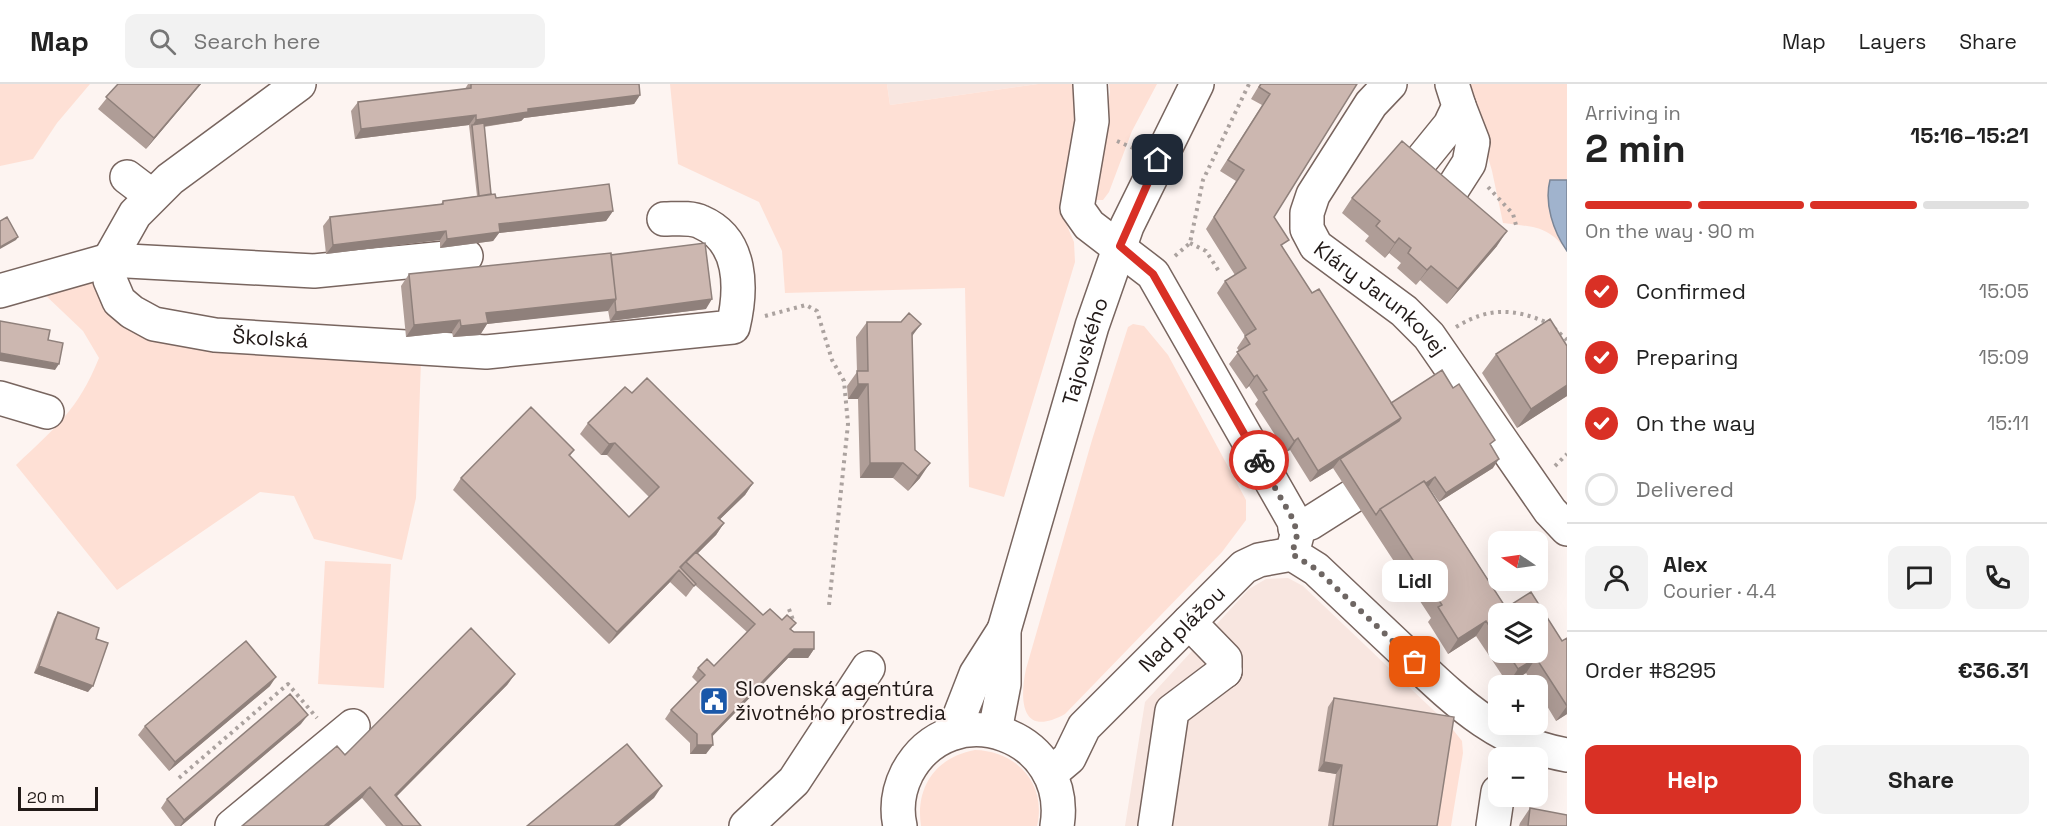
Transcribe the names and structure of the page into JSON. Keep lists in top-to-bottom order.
{
  "streets": {
    "street": [
      "Kláry Jarunkovej",
      "Školská",
      "Tajovského",
      "Nad plážou"
    ]
  },
  "places": {
    "other": ["Lidl"],
    "public building": ["Slovenská agentúra životného prostredia"]
  },
  "scale_bar": "20 m",
  "north": "left",
  "page": {
    "header": "Map",
    "search": "Search here",
    "nav": ["Map", "Layers", "Share"],
    "heading": ["2 min", "Arriving in", "15:16–15:21"],
    "panel": [
      "Alex",
      "Courier · 4.4",
      "Order #8295",
      "€36.31"
    ],
    "bar": "On the way · 90 m",
    "list": [
      ["Confirmed", "15:05"],
      ["Preparing", "15:09"],
      ["On the way", "15:11"],
      "Delivered"
    ],
    "map_buttons": ["+", "−"],
    "bubble": "Lidl",
    "buttons": ["Help", "Share"],
    "scale": "20 m"
  }
}
